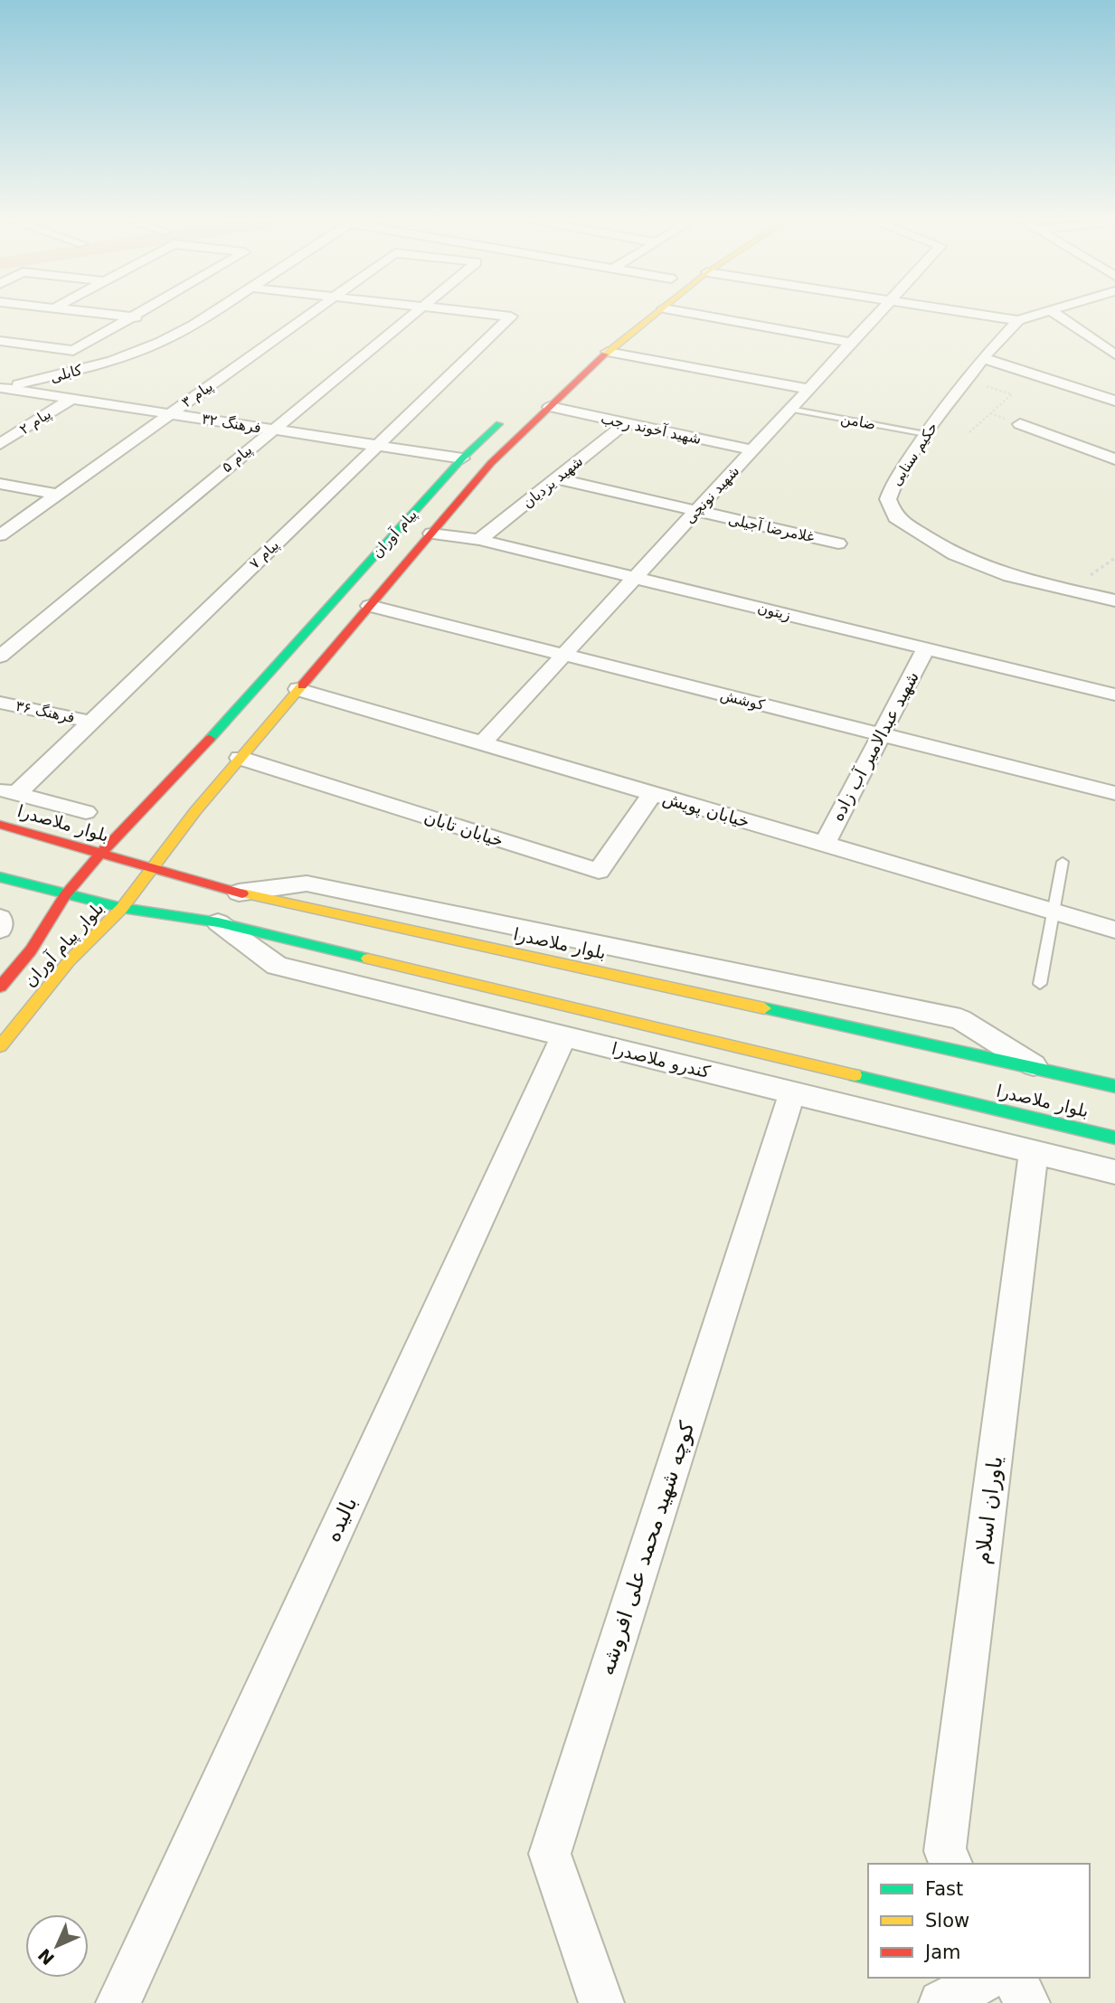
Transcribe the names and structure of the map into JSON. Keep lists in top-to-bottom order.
{
  "streets": {
    "main road": ["پیام آوران", "بلوار ملاصدرا", "بلوار پیام آوران"],
    "street": [
      "کابلی",
      "پیام ۳",
      "پیام ۲",
      "فرهنگ ۳۲",
      "شهید آخوند رجب",
      "حکیم سنایی",
      "پیام ۵",
      "شهید یزدیان",
      "شهید نونچی",
      "غلامرضا آجیلی",
      "پیام ۷",
      "زیتون",
      "کوشش",
      "فرهنگ ۳۶",
      "شهید عبدالامیر آب زاده",
      "خیابان پویش",
      "خیابان تابان",
      "کندرو ملاصدرا",
      "یاوران اسلام",
      "بالیده",
      "کوچه شهید محمد علی افروشه"
    ],
    "lane": ["ضامن"]
  },
  "crossings": [
    ["کابلی", "فرهنگ ۳۲"],
    ["پیام ۳", "فرهنگ ۳۲"],
    ["پیام ۲", "فرهنگ ۳۲"],
    ["ضامن", "حکیم سنایی"],
    ["ضامن", "شهید نونچی"],
    ["فرهنگ ۳۲", "پیام ۵"],
    ["فرهنگ ۳۲", "پیام آوران"],
    ["فرهنگ ۳۲", "پیام ۷"],
    ["شهید آخوند رجب", "شهید یزدیان"],
    ["شهید آخوند رجب", "شهید نونچی"],
    ["شهید آخوند رجب", "پیام آوران"],
    ["شهید یزدیان", "غلامرضا آجیلی"],
    ["شهید یزدیان", "زیتون"],
    ["شهید نونچی", "غلامرضا آجیلی"],
    ["شهید نونچی", "زیتون"],
    ["شهید نونچی", "کوشش"],
    ["شهید نونچی", "خیابان پویش"],
    ["پیام آوران", "زیتون"],
    ["پیام آوران", "کوشش"],
    ["پیام آوران", "خیابان پویش"],
    ["پیام آوران", "بلوار ملاصدرا"],
    ["پیام آوران", "خیابان تابان"],
    ["پیام آوران", "بلوار پیام آوران"],
    ["پیام ۷", "فرهنگ ۳۶"],
    ["زیتون", "شهید عبدالامیر آب زاده"],
    ["کوشش", "شهید عبدالامیر آب زاده"],
    ["شهید عبدالامیر آب زاده", "خیابان پویش"],
    ["خیابان پویش", "خیابان تابان"],
    ["بلوار ملاصدرا", "بلوار پیام آوران"],
    ["بلوار ملاصدرا", "کندرو ملاصدرا"],
    ["کندرو ملاصدرا", "یاوران اسلام"],
    ["کندرو ملاصدرا", "بالیده"],
    ["کندرو ملاصدرا", "کوچه شهید محمد علی افروشه"]
  ],
  "legend": ["Fast", "Slow", "Jam"],
  "north": "bottom left"
}
